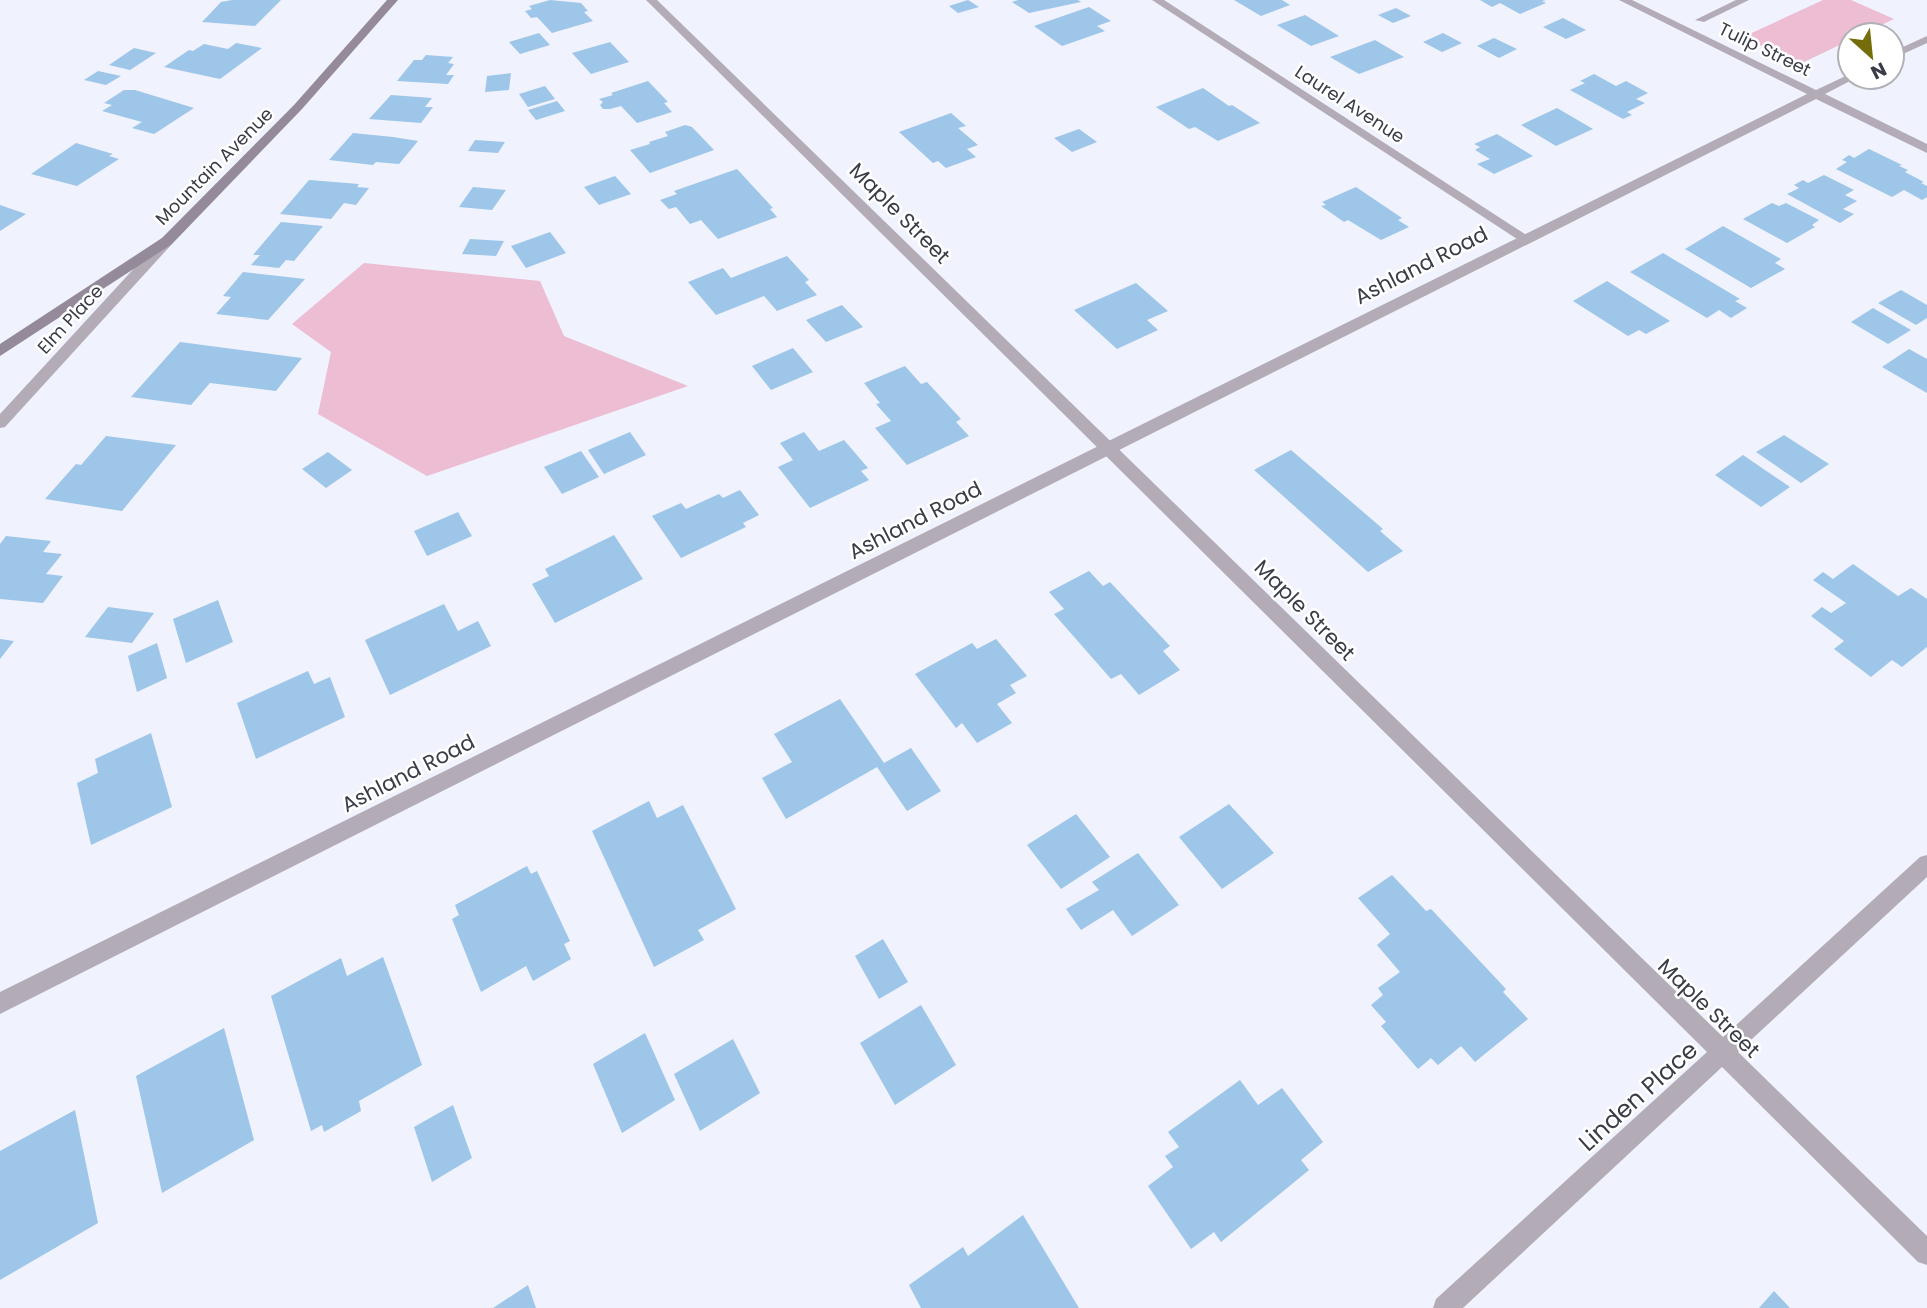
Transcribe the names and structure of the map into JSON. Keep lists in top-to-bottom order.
{
  "streets": {
    "main road": ["Mountain Avenue"],
    "street": [
      "Tulip Street",
      "Laurel Avenue",
      "Maple Street",
      "Ashland Road",
      "Elm Place",
      "Linden Place"
    ]
  },
  "crossings": [
    ["Tulip Street", "Ashland Road"],
    ["Laurel Avenue", "Ashland Road"],
    ["Mountain Avenue", "Elm Place"],
    ["Maple Street", "Ashland Road"],
    ["Maple Street", "Linden Place"]
  ],
  "north": "bottom right"
}
